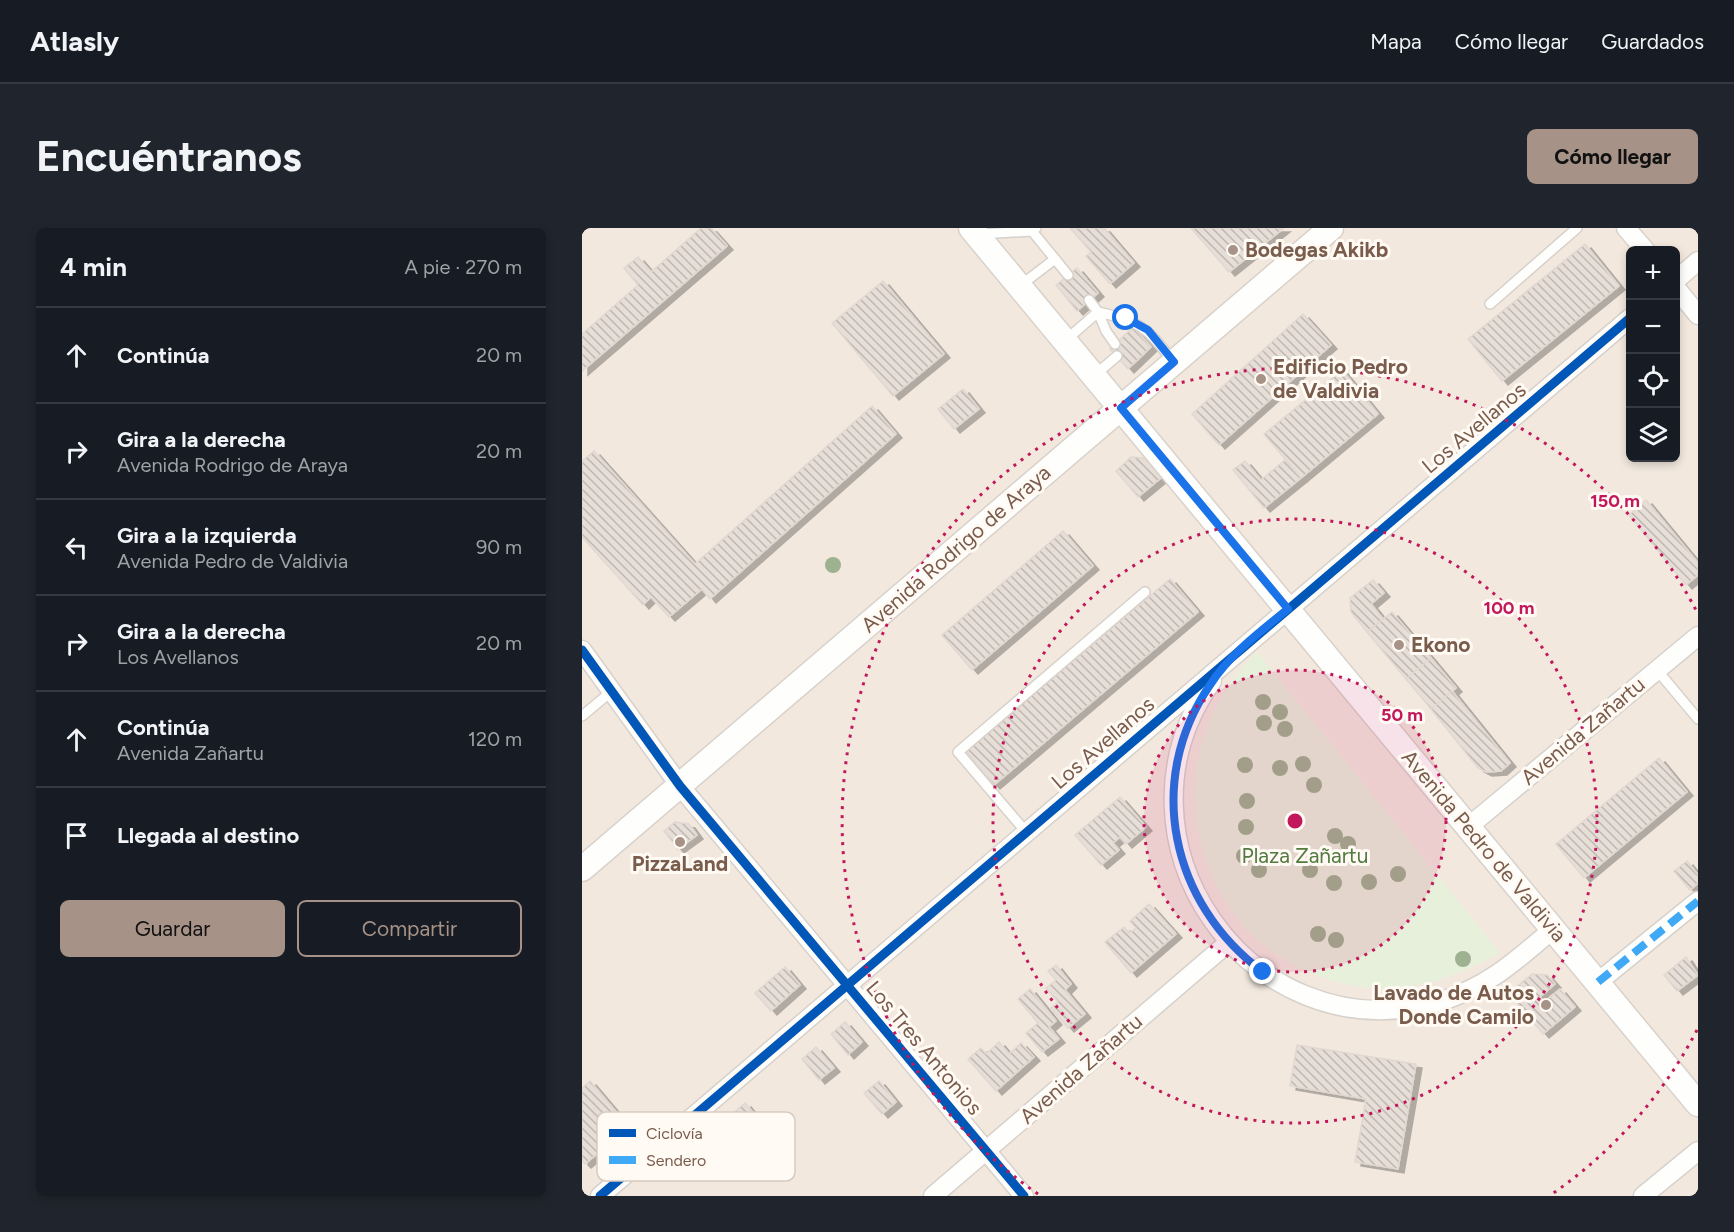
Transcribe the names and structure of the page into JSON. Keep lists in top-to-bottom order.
{
  "streets": {
    "main road": ["Avenida Rodrigo de Araya", "Avenida Pedro de Valdivia"],
    "street": ["Los Avellanos", "Avenida Zañartu", "Los Tres Antonios"]
  },
  "crossings": [
    ["Los Avellanos", "Avenida Pedro de Valdivia"],
    ["Los Avellanos", "Los Tres Antonios"],
    ["Avenida Rodrigo de Araya", "Avenida Pedro de Valdivia"],
    ["Avenida Rodrigo de Araya", "Los Tres Antonios"],
    ["Avenida Zañartu", "Avenida Pedro de Valdivia"],
    ["Avenida Zañartu", "Los Tres Antonios"]
  ],
  "parks": ["Plaza Zañartu"],
  "places": [
    "Bodegas Akikb",
    "Edificio Pedro de Valdivia",
    "Ekono",
    "PizzaLand",
    "Lavado de Autos Donde Camilo"
  ],
  "legend": ["Ciclovía", "Sendero"],
  "page": {
    "header": "Atlasly",
    "nav": ["Mapa", "Cómo llegar", "Guardados"],
    "buttons": [
      "Cómo llegar",
      ["Guardar", "Compartir"]
    ],
    "title": "Encuéntranos",
    "heading": ["4 min", "A pie · 270 m"],
    "map_buttons": ["+", "−"],
    "list": [
      ["Continúa", "20 m"],
      ["Gira a la derecha", "Avenida Rodrigo de Araya", "20 m"],
      ["Gira a la izquierda", "Avenida Pedro de Valdivia", "90 m"],
      ["Gira a la derecha", "Los Avellanos", "20 m"],
      ["Continúa", "Avenida Zañartu", "120 m"],
      "Llegada al destino"
    ]
  },
  "rings": ["150 m", "100 m", "50 m"]
}
